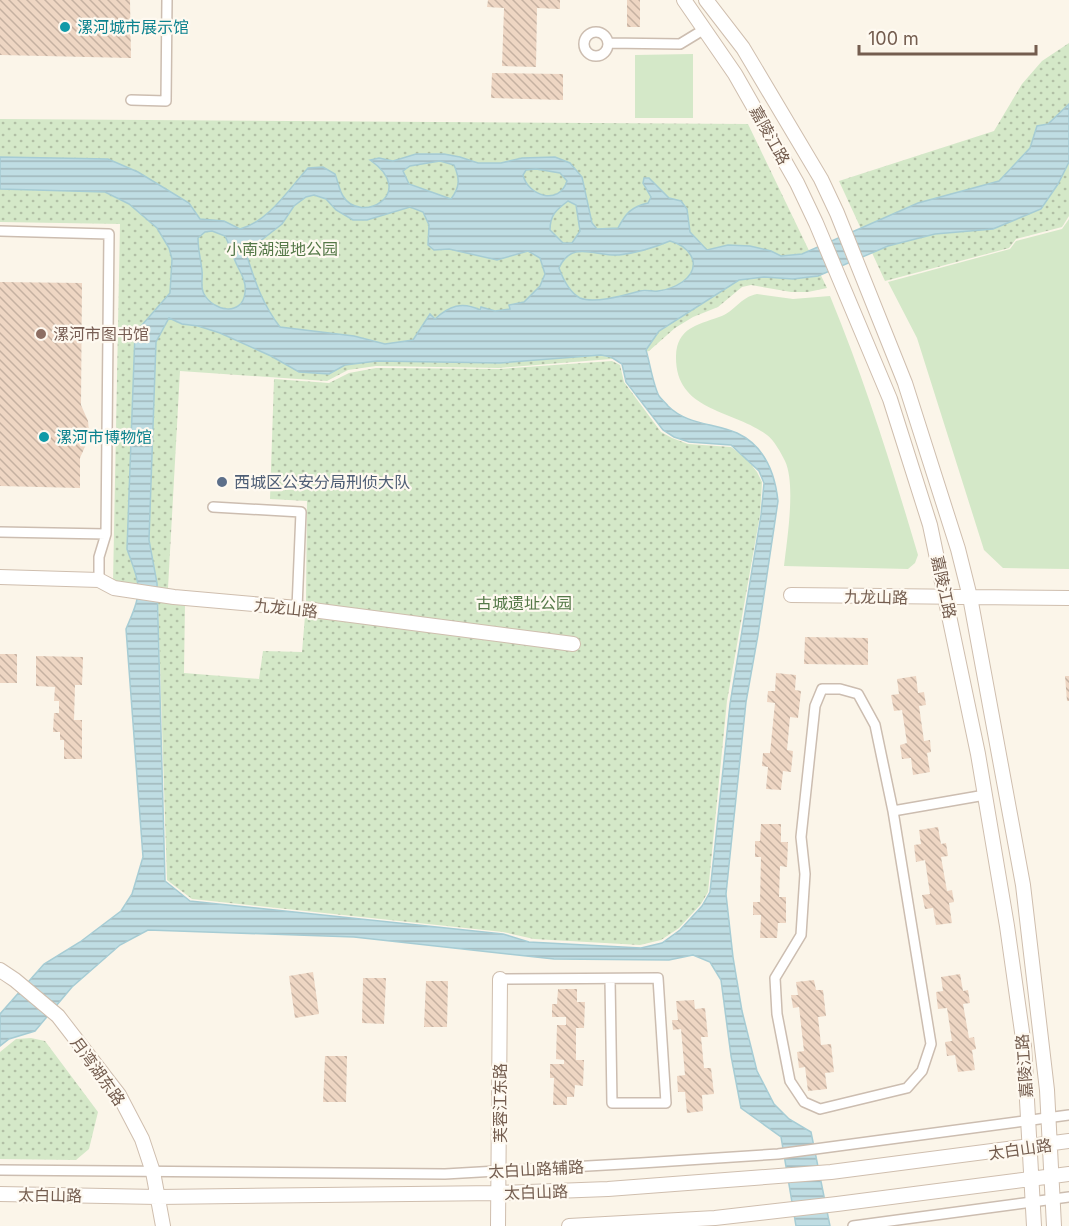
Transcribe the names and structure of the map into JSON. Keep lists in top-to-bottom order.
{
  "streets": {
    "street": [
      "嘉陵江路",
      "九龙山路",
      "月湾湖东路",
      "芙蓉江东路",
      "太白山路",
      "太白山路辅路"
    ]
  },
  "crossings": [
    ["嘉陵江路", "九龙山路"],
    ["嘉陵江路", "太白山路"],
    ["嘉陵江路", "太白山路辅路"],
    ["月湾湖东路", "太白山路"],
    ["月湾湖东路", "太白山路辅路"],
    ["芙蓉江东路", "太白山路"],
    ["芙蓉江东路", "太白山路辅路"]
  ],
  "parks": ["小南湖湿地公园", "古城遗址公园"],
  "places": [
    "漯河城市展示馆",
    "漯河市图书馆",
    "漯河市博物馆",
    "西城区公安分局刑侦大队"
  ],
  "scale_bar": "100 m"
}
